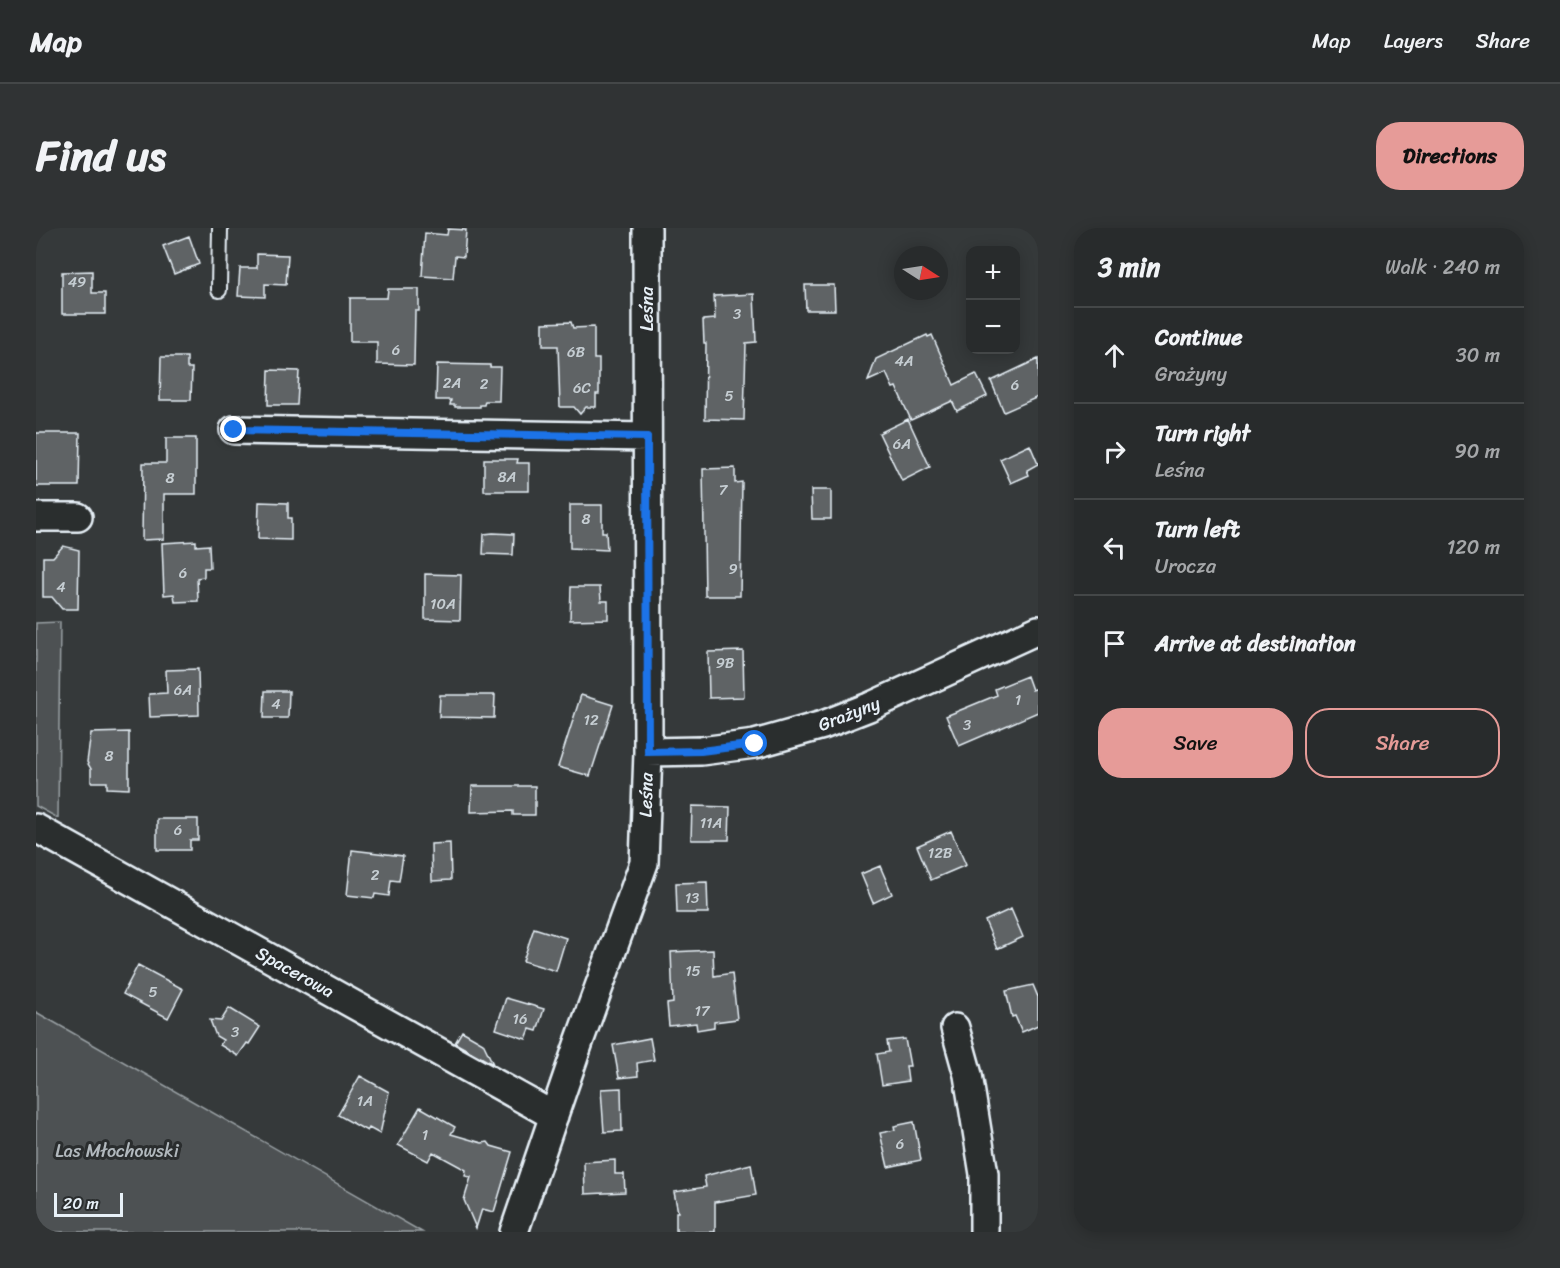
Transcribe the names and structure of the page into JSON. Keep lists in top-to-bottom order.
{
  "streets": {
    "street": ["Leśna", "Grażyny", "Spacerowa"]
  },
  "crossings": [
    ["Leśna", "Grażyny"],
    ["Leśna", "Spacerowa"]
  ],
  "parks": ["Las Młochowski"],
  "house_numbers": [
    "49",
    "3",
    "6",
    "6B",
    "4A",
    "2A",
    "2",
    "6",
    "6C",
    "5",
    "6A",
    "8A",
    "8",
    "7",
    "8",
    "9",
    "6",
    "4",
    "10A",
    "9B",
    "6A",
    "1",
    "4",
    "12",
    "3",
    "8",
    "11A",
    "6",
    "12B",
    "2",
    "13",
    "15",
    "5",
    "17",
    "16",
    "3",
    "1A",
    "1",
    "6"
  ],
  "scale_bar": "20 m",
  "north": "right",
  "page": {
    "header": "Map",
    "nav": ["Map", "Layers", "Share"],
    "title": "Find us",
    "buttons": [
      "Directions",
      ["Save", "Share"]
    ],
    "heading": ["3 min", "Walk · 240 m"],
    "map_buttons": ["+", "−"],
    "list": [
      ["Continue", "Grażyny", "30 m"],
      ["Turn right", "Leśna", "90 m"],
      ["Turn left", "Urocza", "120 m"],
      "Arrive at destination"
    ],
    "scale": "20 m"
  }
}
